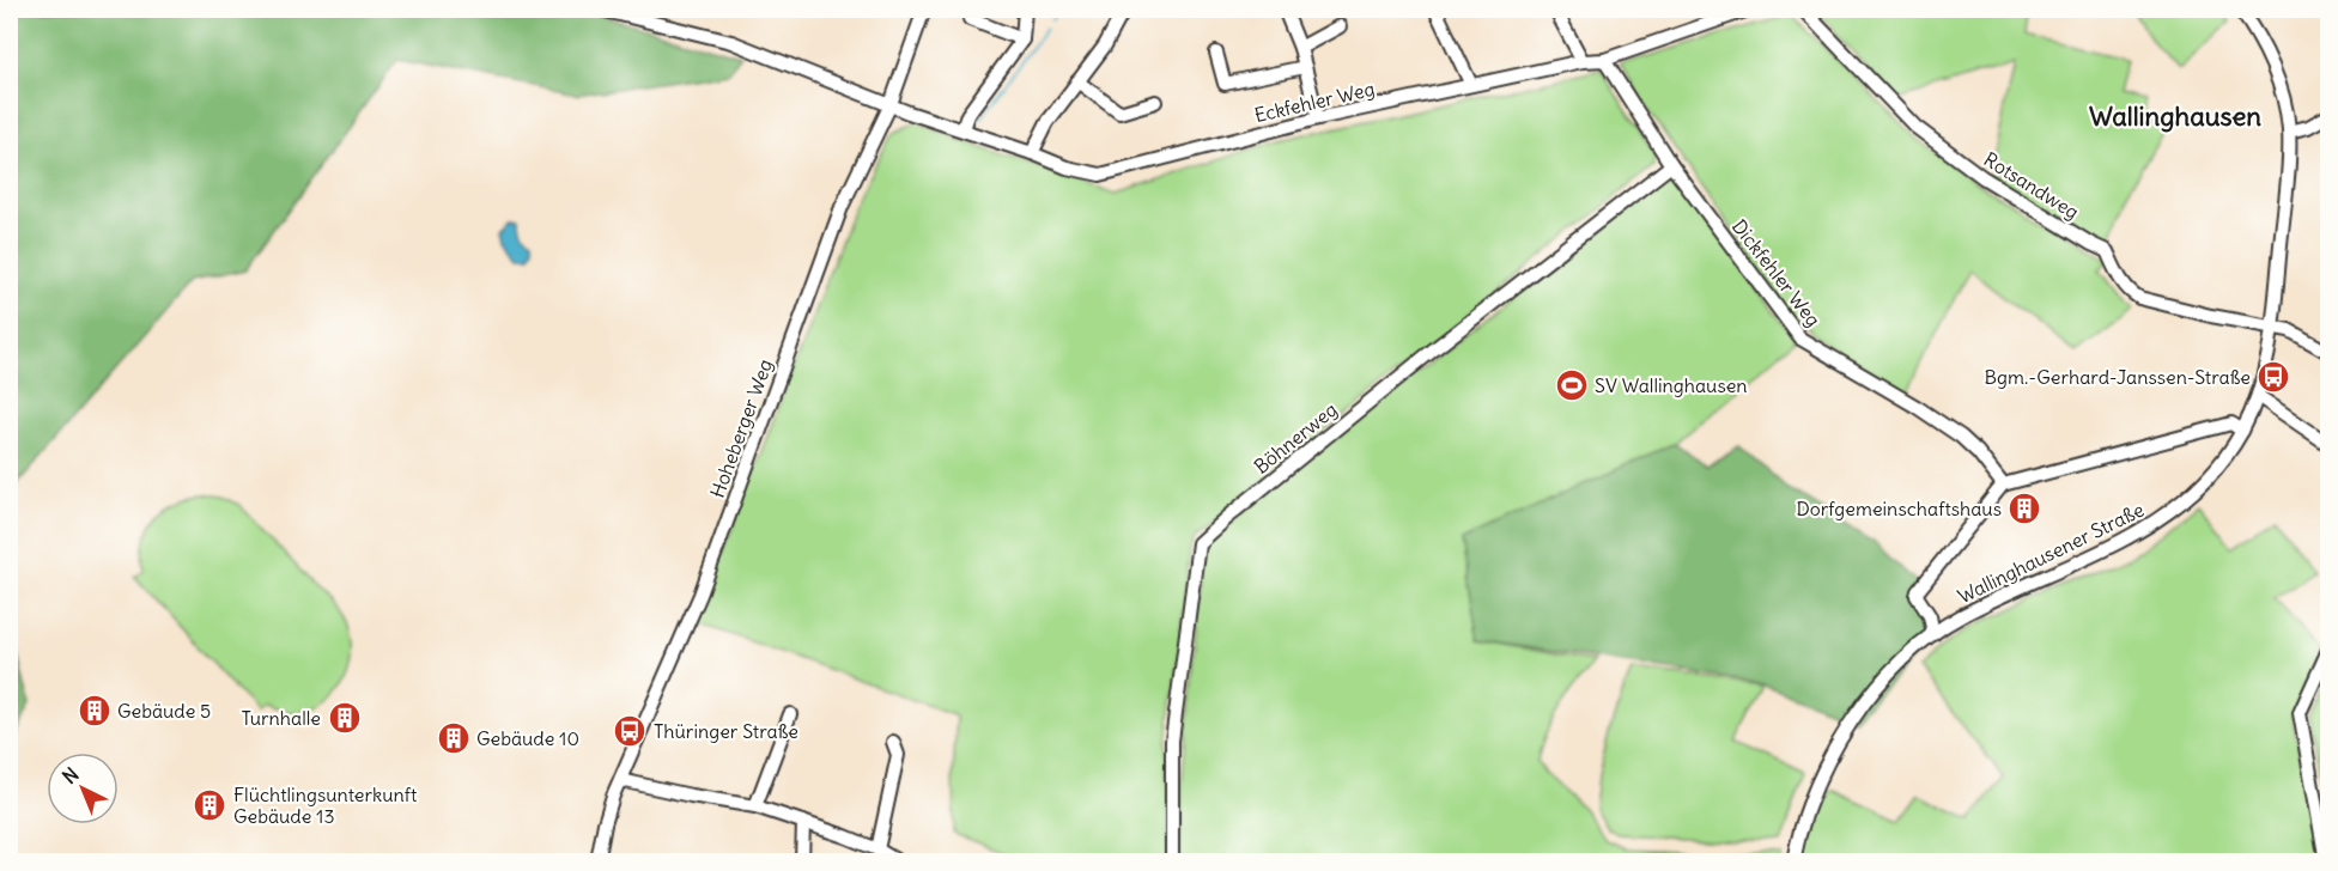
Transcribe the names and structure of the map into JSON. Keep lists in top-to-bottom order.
{
  "streets": {
    "street": [
      "Eckfehler Weg",
      "Rotsandweg",
      "Dickfehler Weg",
      "Hoheberger Weg",
      "Böhnerweg",
      "Wallinghausener Straße"
    ]
  },
  "crossings": [
    ["Eckfehler Weg", "Dickfehler Weg"],
    ["Eckfehler Weg", "Hoheberger Weg"],
    ["Rotsandweg", "Wallinghausener Straße"],
    ["Dickfehler Weg", "Böhnerweg"]
  ],
  "districts": ["Wallinghausen"],
  "places": {
    "bus stop": ["Bgm.-Gerhard-Janssen-Straße", "Thüringer Straße"],
    "sports": ["SV Wallinghausen"],
    "building": [
      "Dorfgemeinschaftshaus",
      "Gebäude 5",
      "Turnhalle",
      "Gebäude 10",
      "Flüchtlingsunterkunft Gebäude 13"
    ]
  },
  "north": "top left"
}
